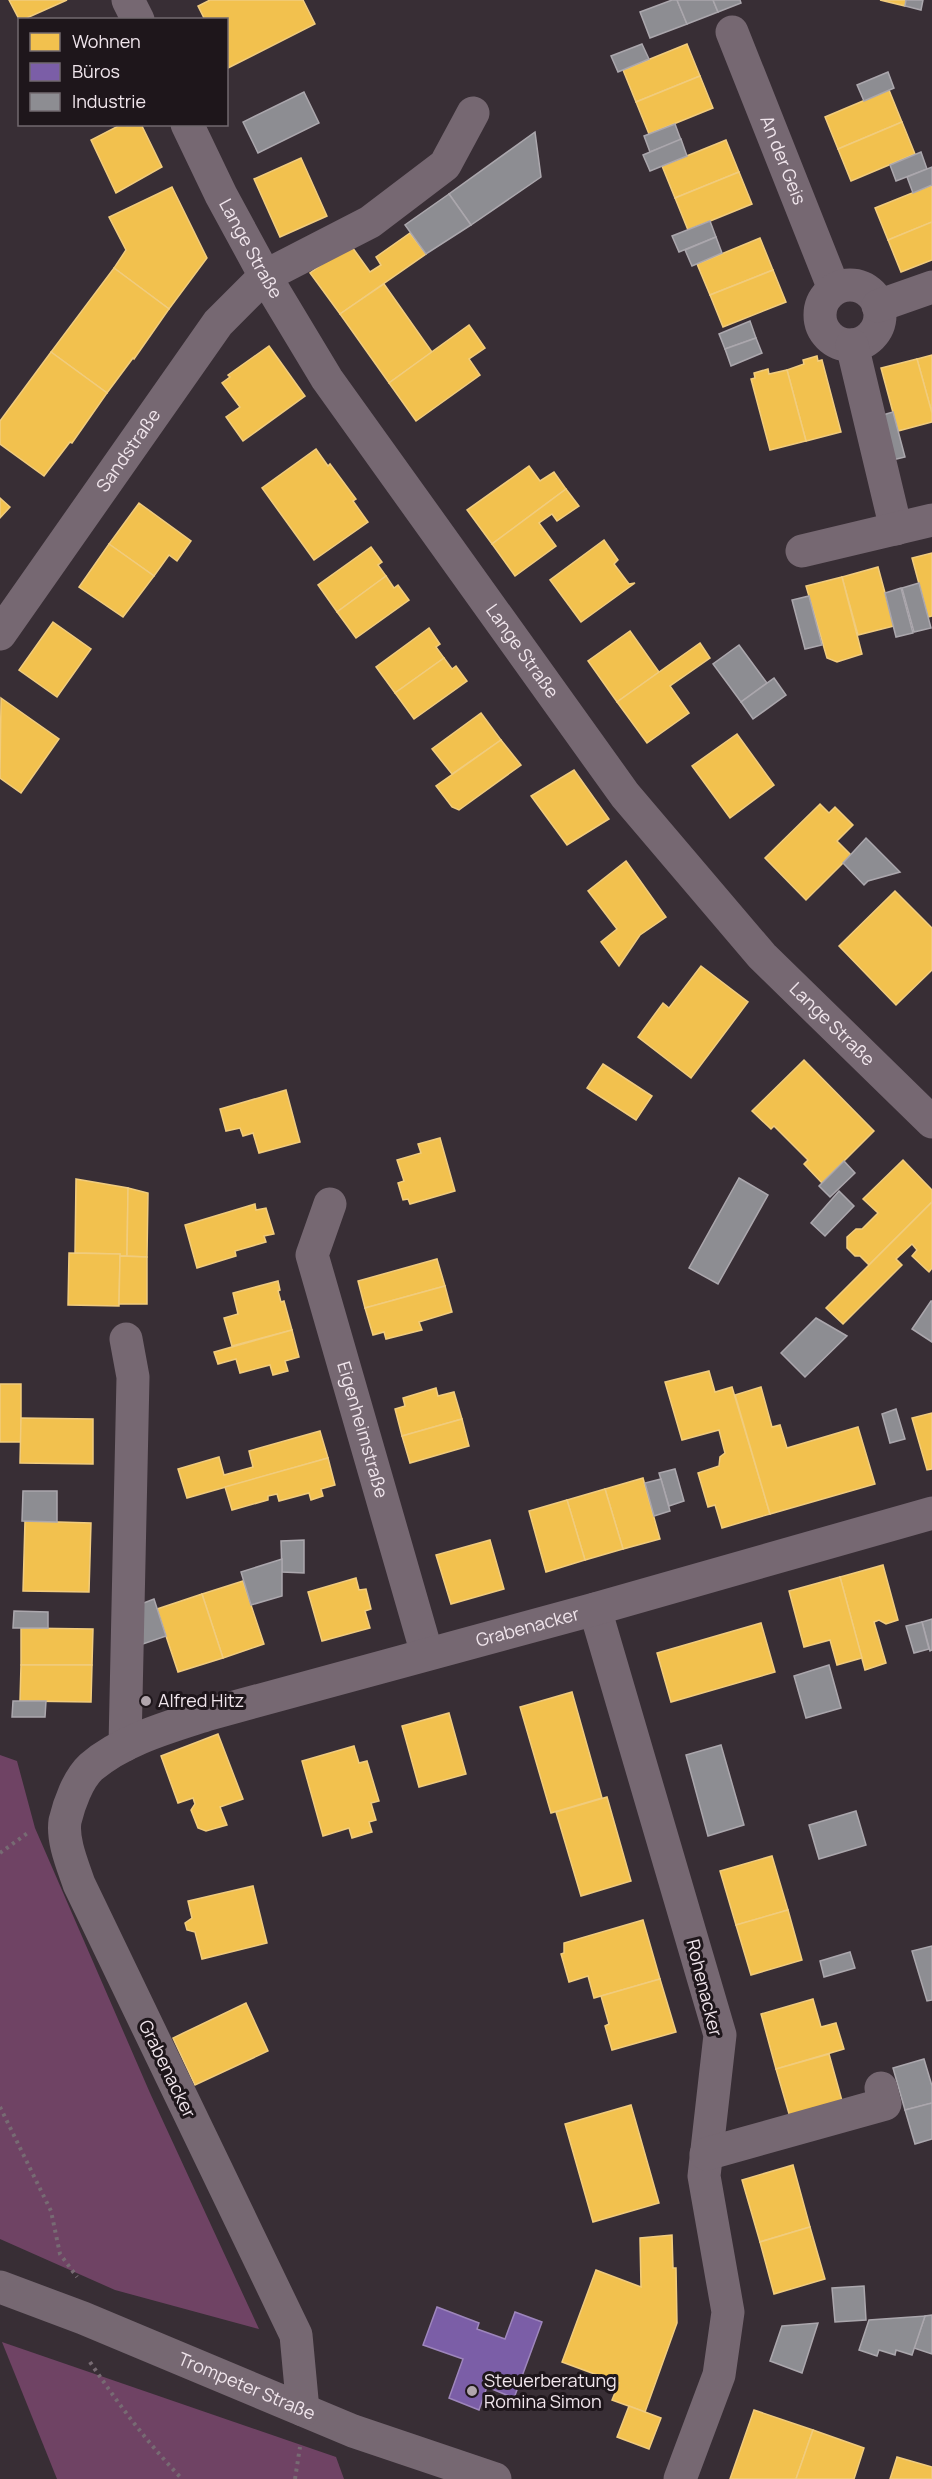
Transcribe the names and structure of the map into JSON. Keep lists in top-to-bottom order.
{
  "streets": {
    "street": [
      "An der Geis",
      "Lange Straße",
      "Sandstraße",
      "Eigenheimstraße",
      "Grabenacker",
      "Rohenacker",
      "Trompeter Straße"
    ]
  },
  "crossings": [
    ["Lange Straße", "Sandstraße"],
    ["Eigenheimstraße", "Grabenacker"],
    ["Grabenacker", "Rohenacker"],
    ["Grabenacker", "Trompeter Straße"]
  ],
  "places": ["Alfred Hitz", "Steuerberatung Romina Simon"],
  "legend": ["Wohnen", "Büros", "Industrie"]
}
